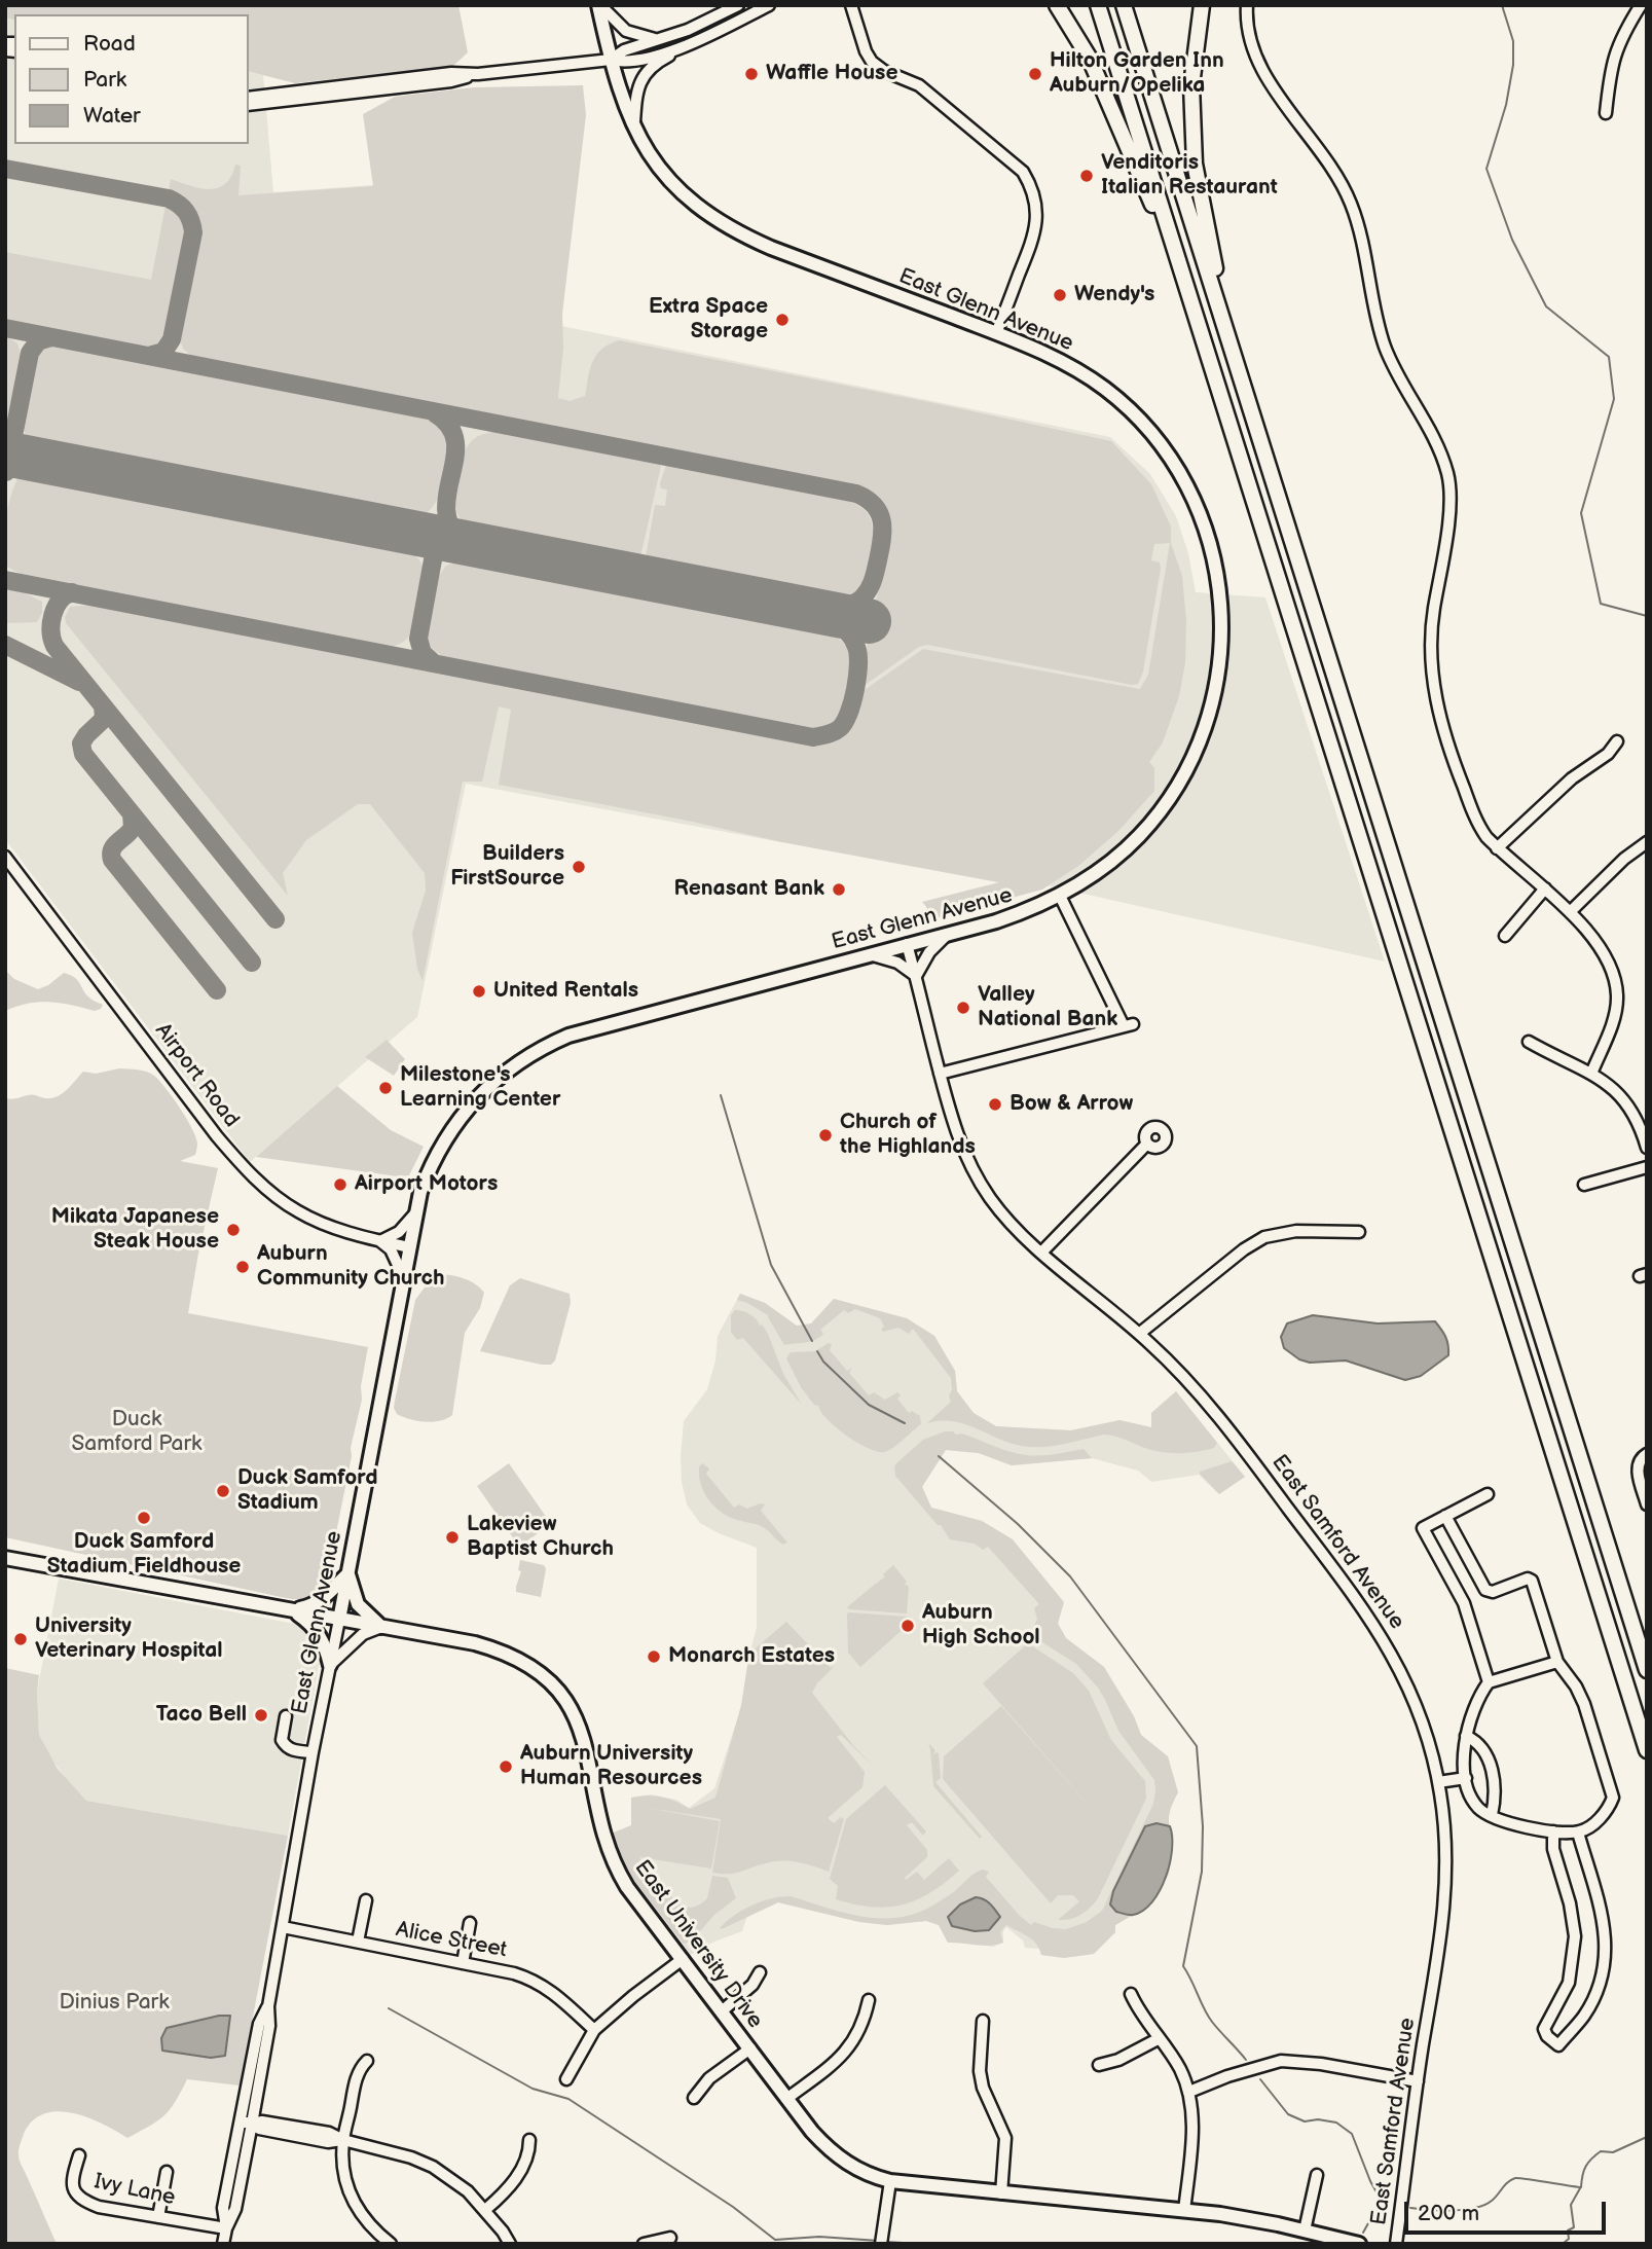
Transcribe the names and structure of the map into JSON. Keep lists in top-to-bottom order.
{
  "streets": {
    "main road": ["East Glenn Avenue", "East University Drive"],
    "street": [
      "Airport Road",
      "East Samford Avenue",
      "Alice Street",
      "Ivy Lane"
    ]
  },
  "crossings": [
    ["East Glenn Avenue", "Airport Road"],
    ["East Glenn Avenue", "East Samford Avenue"],
    ["East Glenn Avenue", "Alice Street"],
    ["East Glenn Avenue", "East University Drive"],
    ["East Glenn Avenue", "Ivy Lane"]
  ],
  "parks": ["Duck Samford Park", "Dinius Park"],
  "places": [
    "Waffle House",
    "Hilton Garden Inn Auburn/Opelika",
    "Venditoris Italian Restaurant",
    "Wendy's",
    "Extra Space Storage",
    "Builders FirstSource",
    "Renasant Bank",
    "United Rentals",
    "Valley National Bank",
    "Milestone's Learning Center",
    "Bow & Arrow",
    "Church of the Highlands",
    "Airport Motors",
    "Mikata Japanese Steak House",
    "Auburn Community Church",
    "Duck Samford Stadium",
    "Duck Samford Stadium Fieldhouse",
    "Lakeview Baptist Church",
    "Auburn High School",
    "University Veterinary Hospital",
    "Monarch Estates",
    "Taco Bell",
    "Auburn University Human Resources"
  ],
  "legend": ["Road", "Park", "Water"],
  "scale_bar": "200 m"
}
